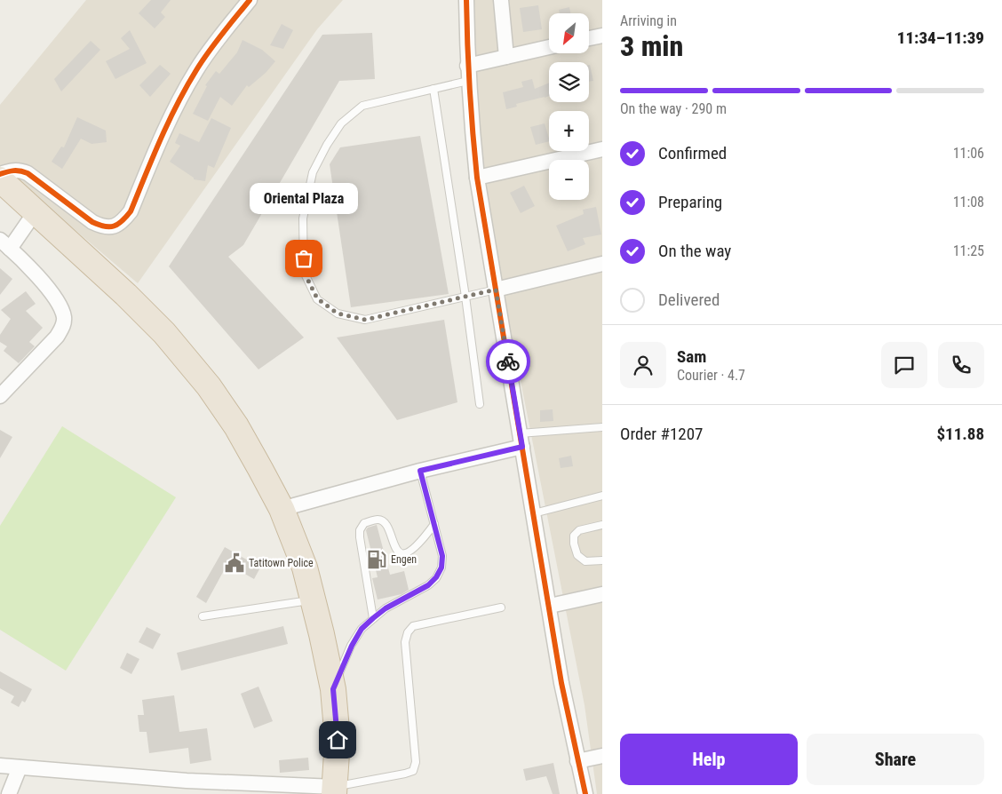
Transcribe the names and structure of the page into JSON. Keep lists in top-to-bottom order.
{
  "places": {
    "other": ["Oriental Plaza"],
    "fuel station": ["Engen"],
    "public building": ["Tatitown Police"]
  },
  "north": "bottom left",
  "page": {
    "heading": ["3 min", "Arriving in", "11:34–11:39"],
    "panel": [
      "Sam",
      "Courier · 4.7",
      "Order #1207",
      "$11.88"
    ],
    "map_buttons": ["+", "−"],
    "bar": "On the way · 290 m",
    "list": [
      ["Confirmed", "11:06"],
      ["Preparing", "11:08"],
      ["On the way", "11:25"],
      "Delivered"
    ],
    "bubble": "Oriental Plaza",
    "buttons": ["Help", "Share"]
  }
}
